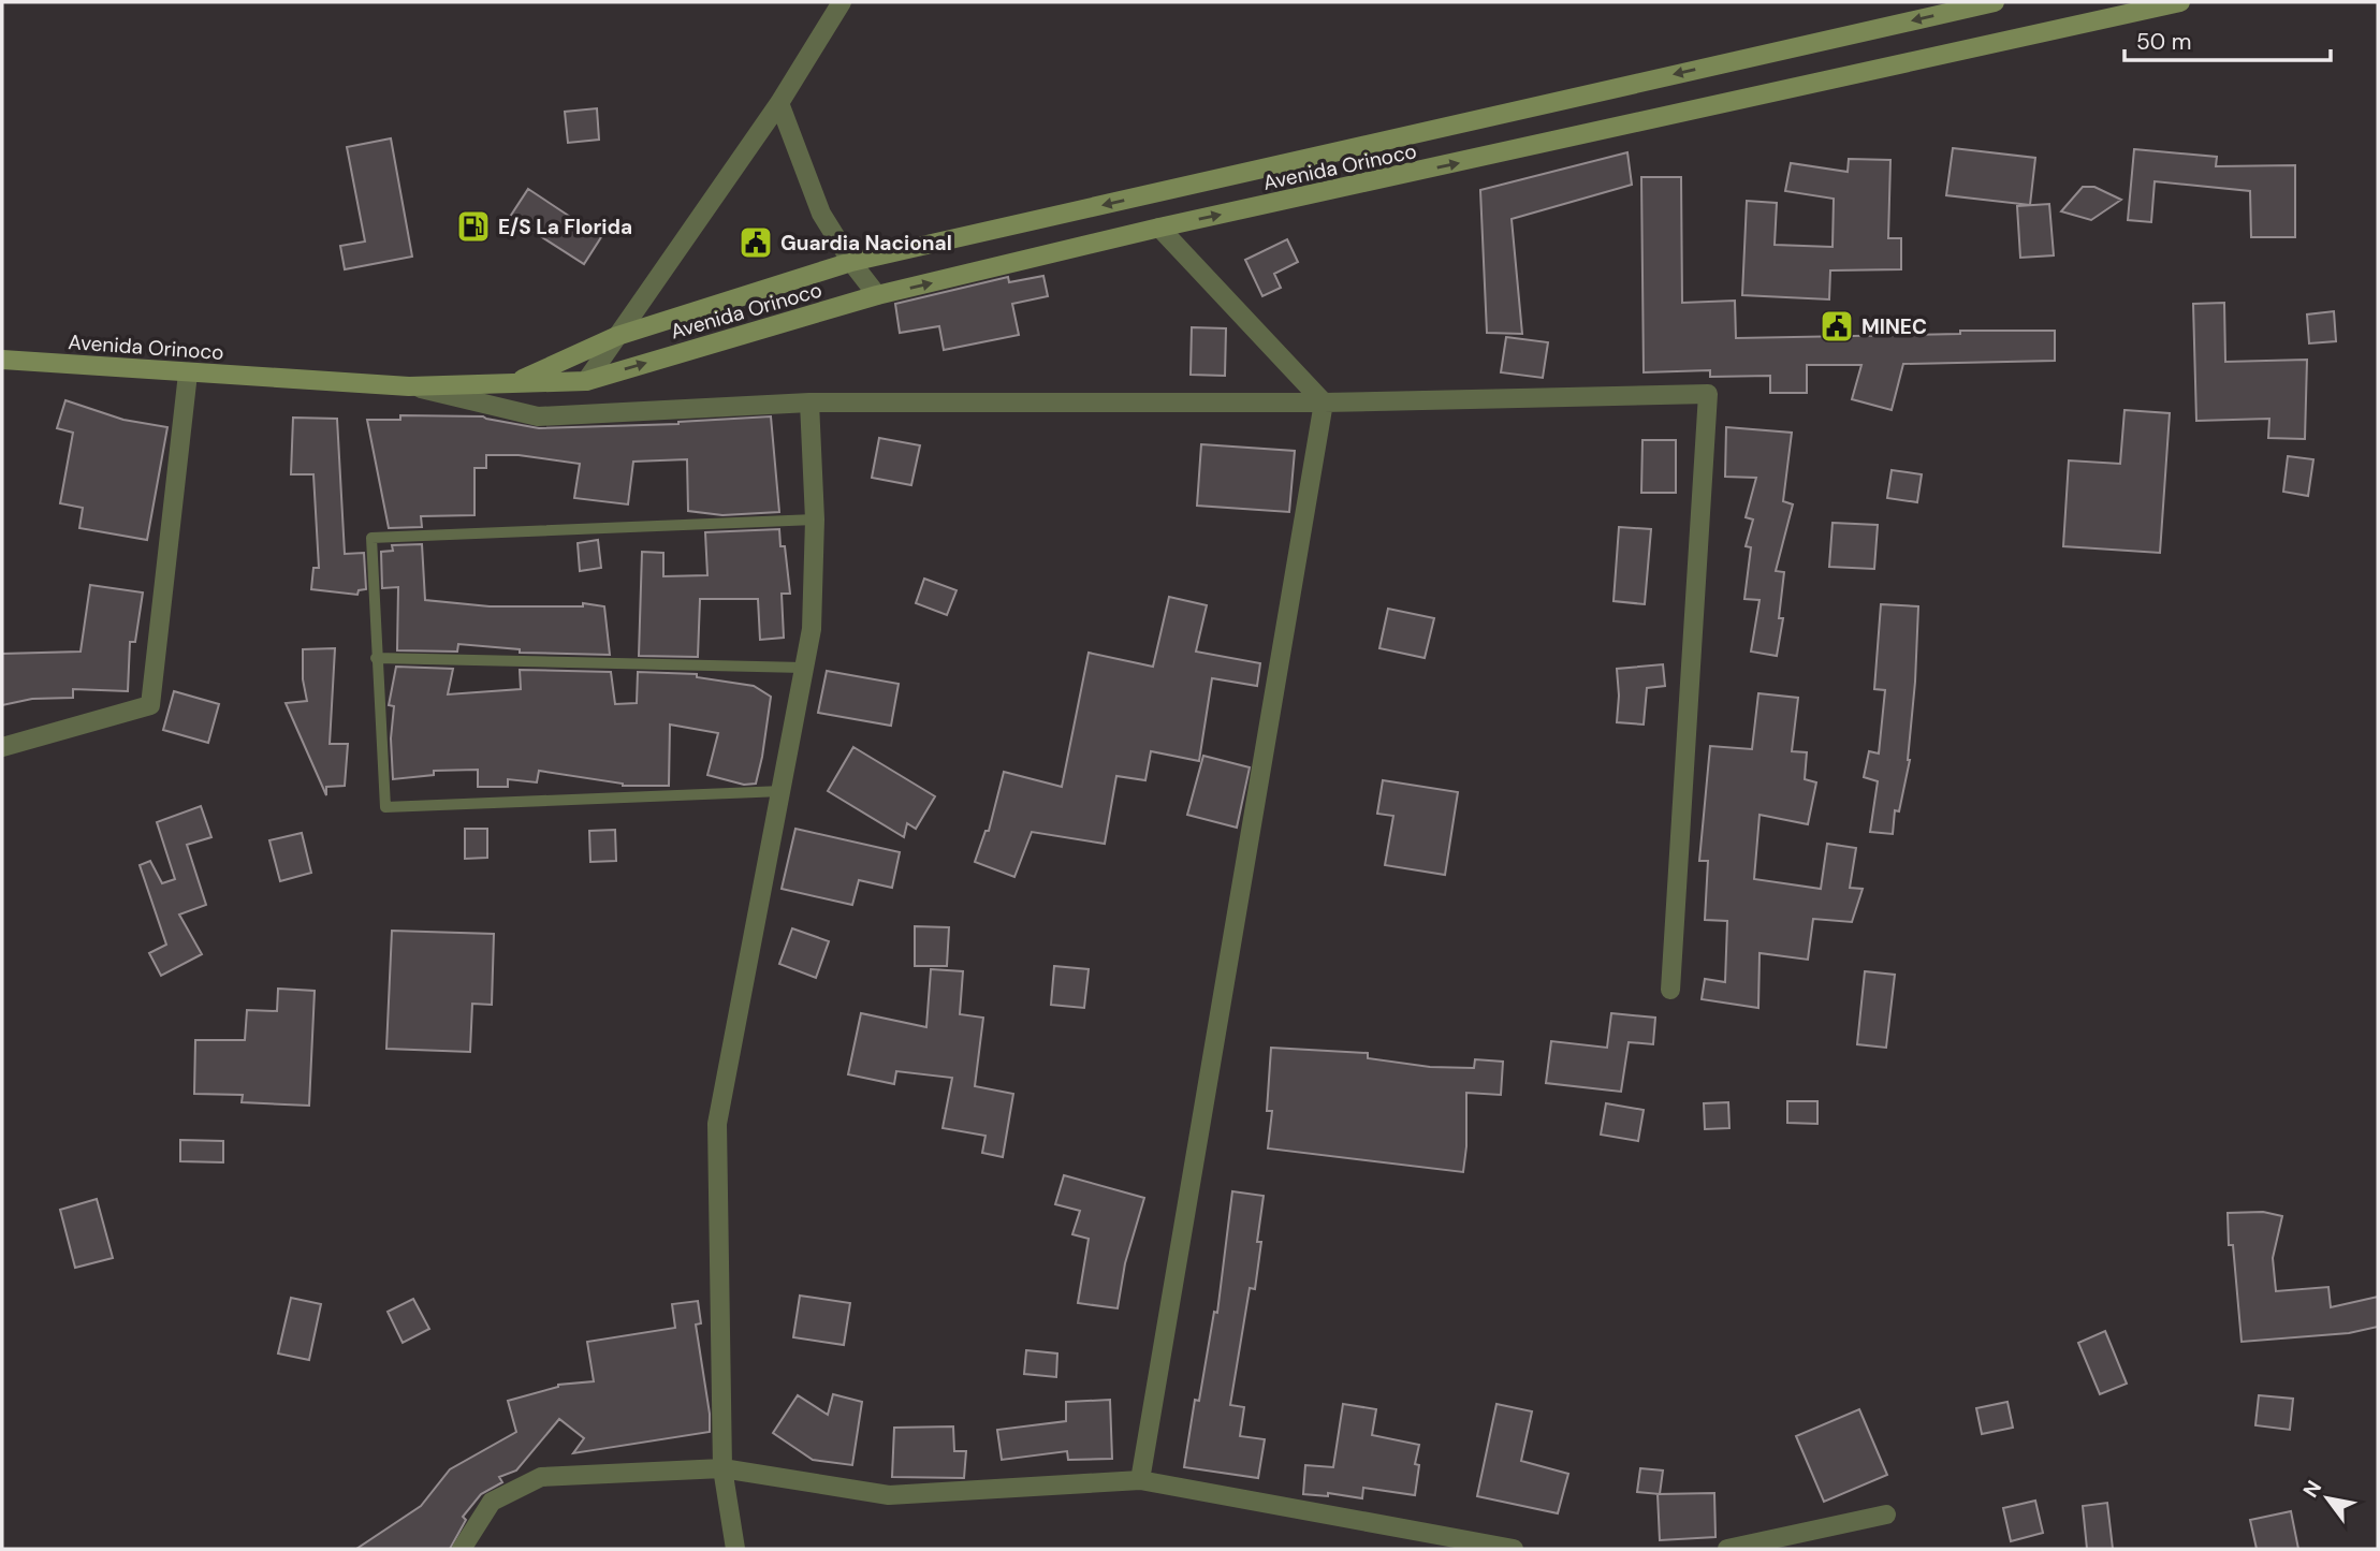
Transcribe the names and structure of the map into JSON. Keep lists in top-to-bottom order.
{
  "streets": {
    "street": ["Avenida Orinoco"]
  },
  "places": {
    "fuel station": ["E/S La Florida"],
    "public building": ["Guardia Nacional", "MINEC"]
  },
  "scale_bar": "50 m",
  "north": "top left"
}
